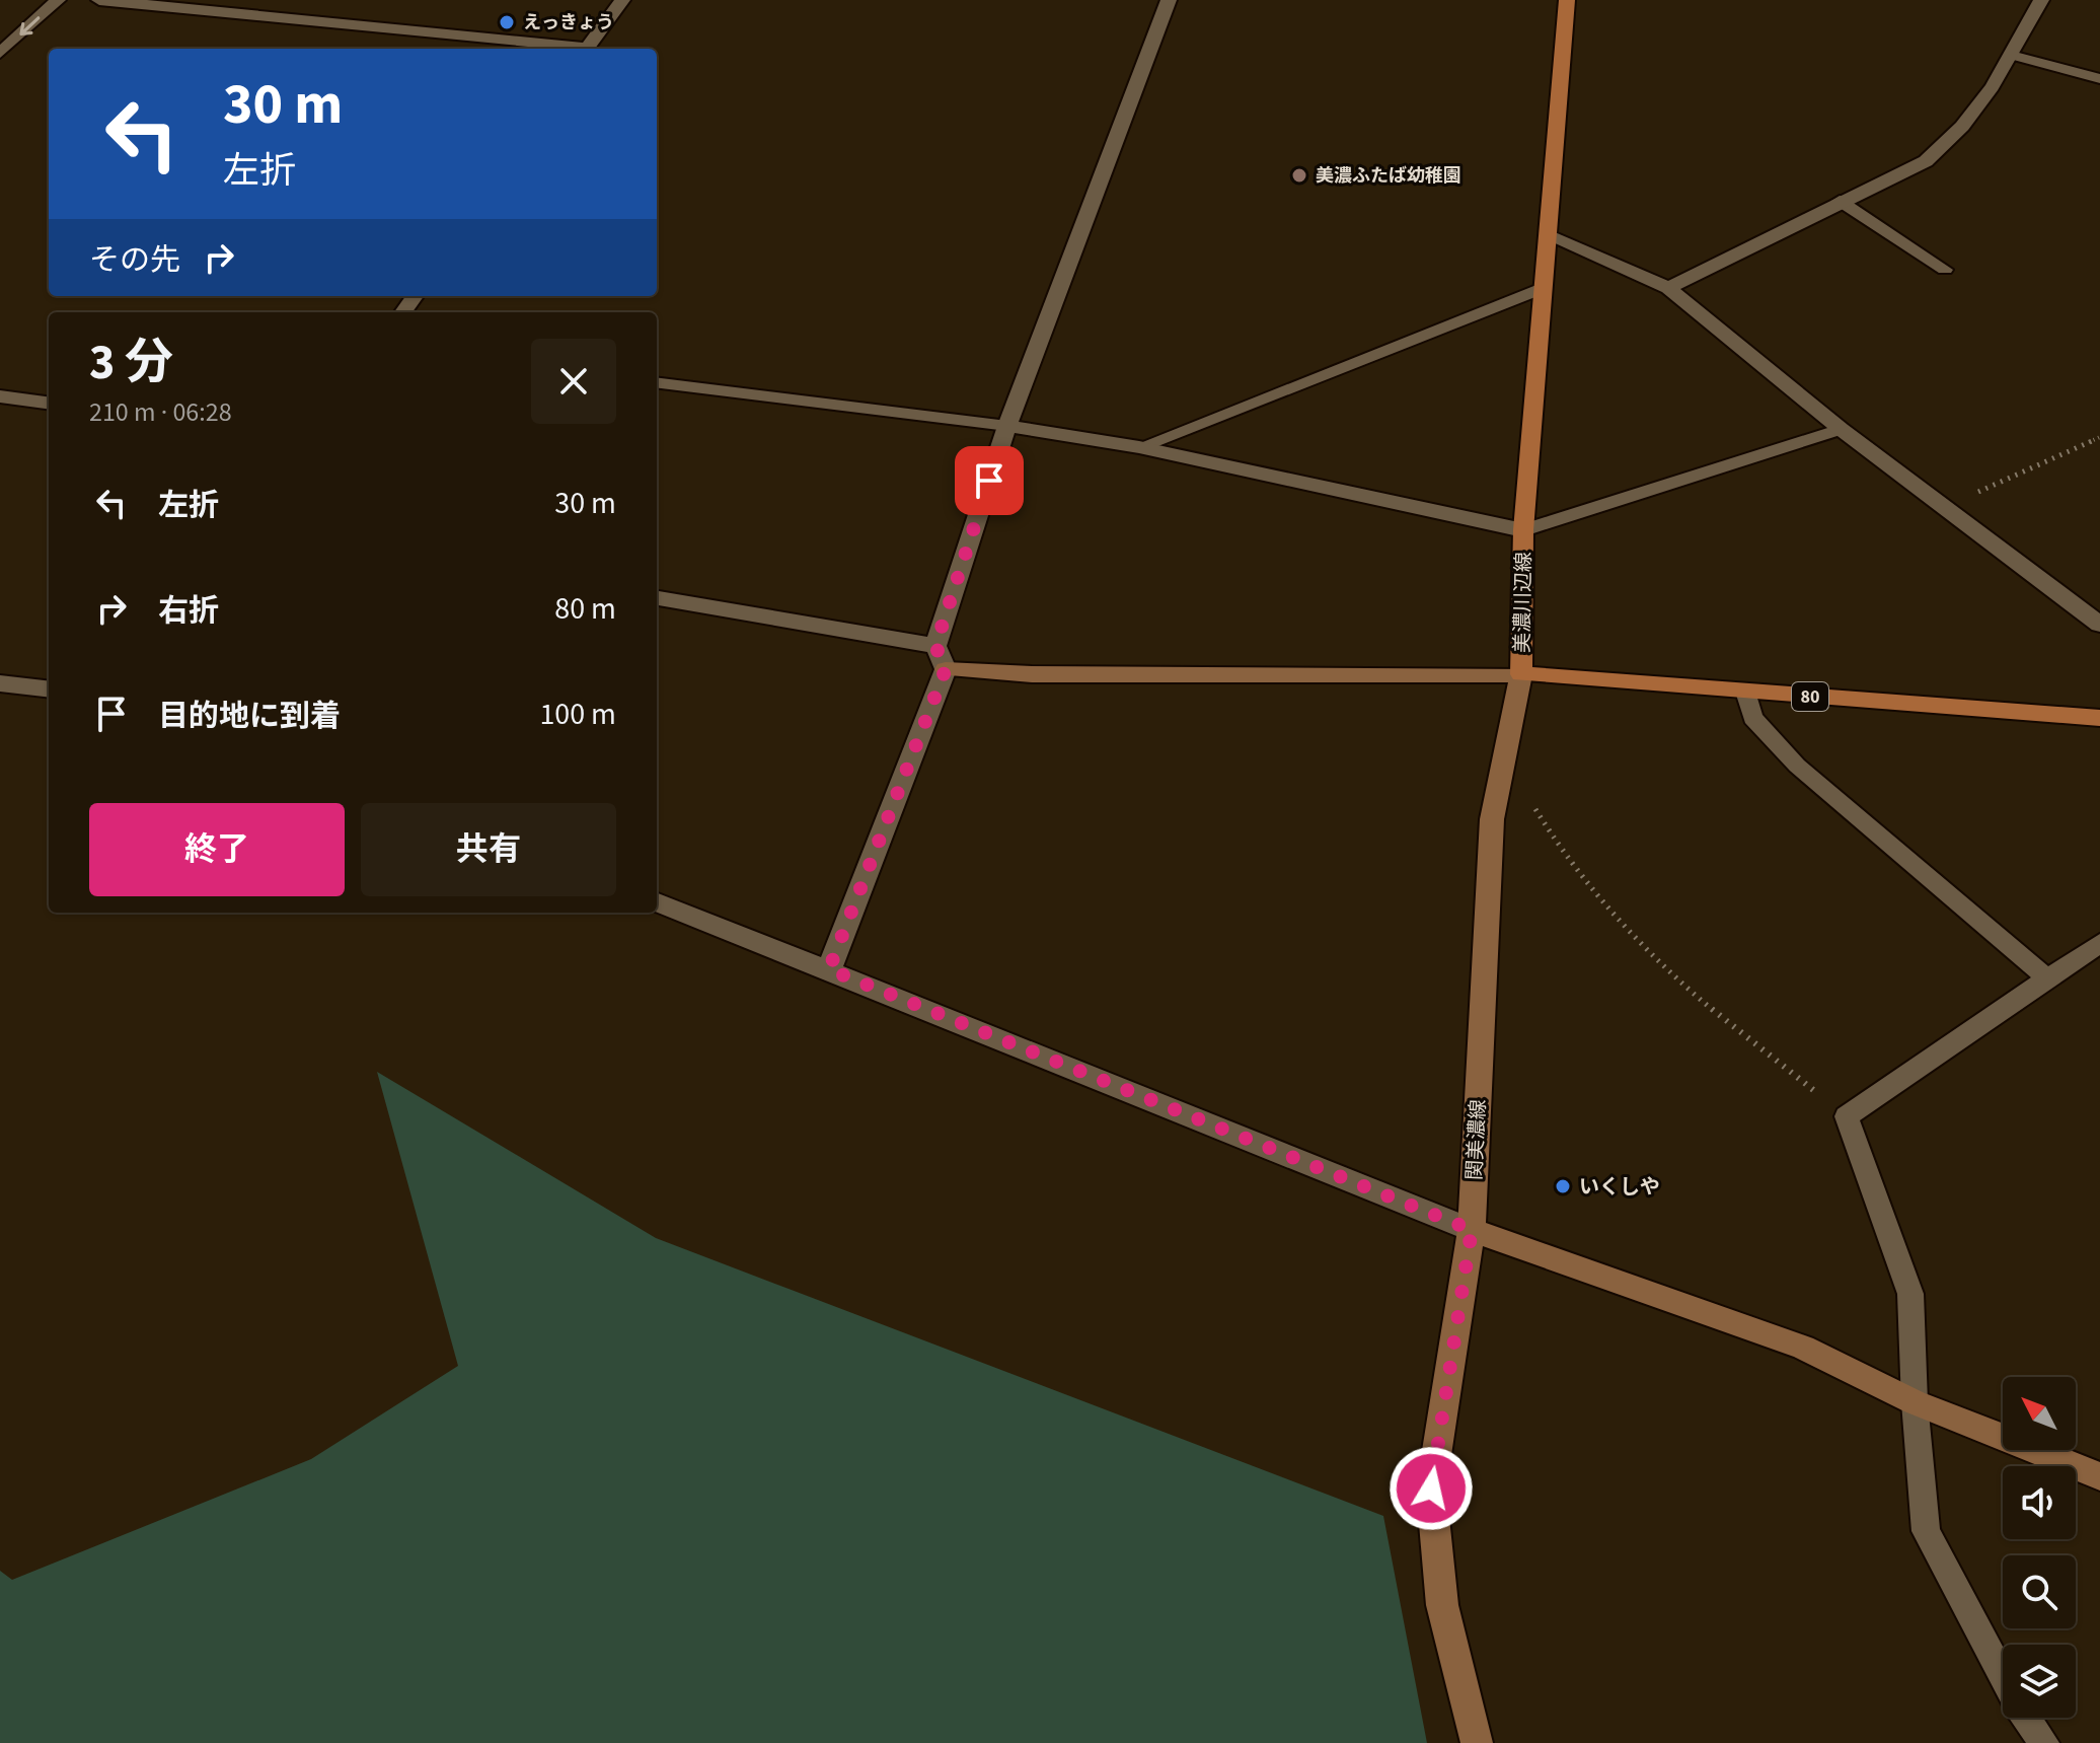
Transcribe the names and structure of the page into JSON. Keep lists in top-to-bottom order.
{
  "streets": {
    "main road": ["美濃川辺線", "80", "関美濃線"]
  },
  "crossings": [
    ["美濃川辺線", "関美濃線"]
  ],
  "places": ["えっきょう", "美濃ふたば幼稚園", "いくしや"],
  "north": "top left",
  "page": {
    "turn": ["30 m", "左折"],
    "then": "その先",
    "heading": ["3 分", "210 m · 06:28"],
    "list": [
      {
        "name": "左折",
        "value": "30 m"
      },
      {
        "name": "右折",
        "value": "80 m"
      },
      {
        "name": "目的地に到着",
        "value": "100 m"
      }
    ],
    "buttons": ["終了", "共有"]
  }
}
